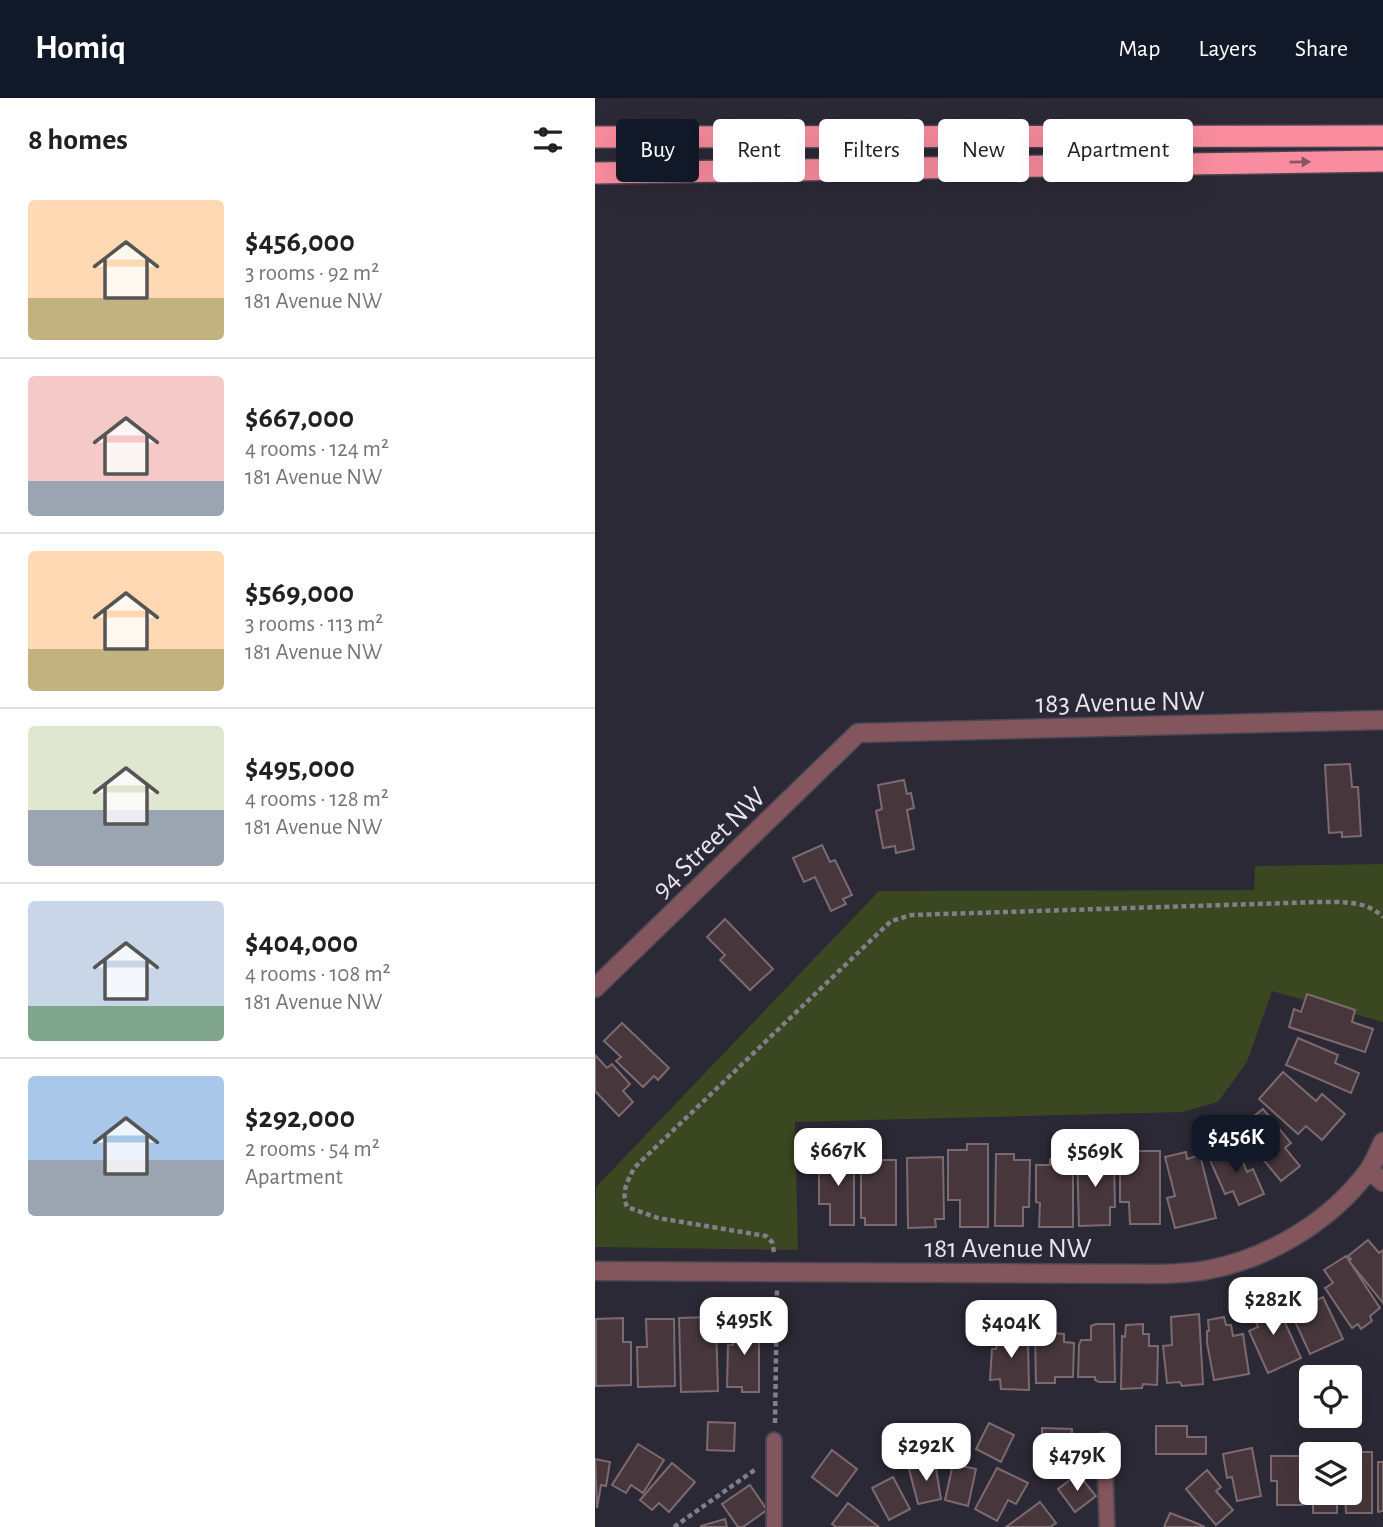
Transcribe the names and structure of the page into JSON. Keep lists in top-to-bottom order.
{
  "streets": {
    "street": ["183 Avenue NW", "94 Street NW", "181 Avenue NW"]
  },
  "crossings": [
    ["183 Avenue NW", "94 Street NW"]
  ],
  "page": {
    "header": "Homiq",
    "nav": ["Map", "Layers", "Share"],
    "heading": "8 homes",
    "chip": [
      "Buy",
      "Rent",
      "Filters",
      "New",
      "Apartment"
    ],
    "list": [
      {
        "name": "$456,000",
        "note": "3 rooms · 92 m² · 181 Avenue NW"
      },
      {
        "name": "$667,000",
        "note": "4 rooms · 124 m² · 181 Avenue NW"
      },
      {
        "name": "$569,000",
        "note": "3 rooms · 113 m² · 181 Avenue NW"
      },
      {
        "name": "$495,000",
        "note": "4 rooms · 128 m² · 181 Avenue NW"
      },
      {
        "name": "$404,000",
        "note": "4 rooms · 108 m² · 181 Avenue NW"
      },
      {
        "name": "$292,000",
        "note": "2 rooms · 54 m² · Apartment"
      }
    ],
    "price": [
      "$456K",
      "$667K",
      "$569K",
      "$282K",
      "$495K",
      "$404K",
      "$292K",
      "$479K"
    ]
  }
}
